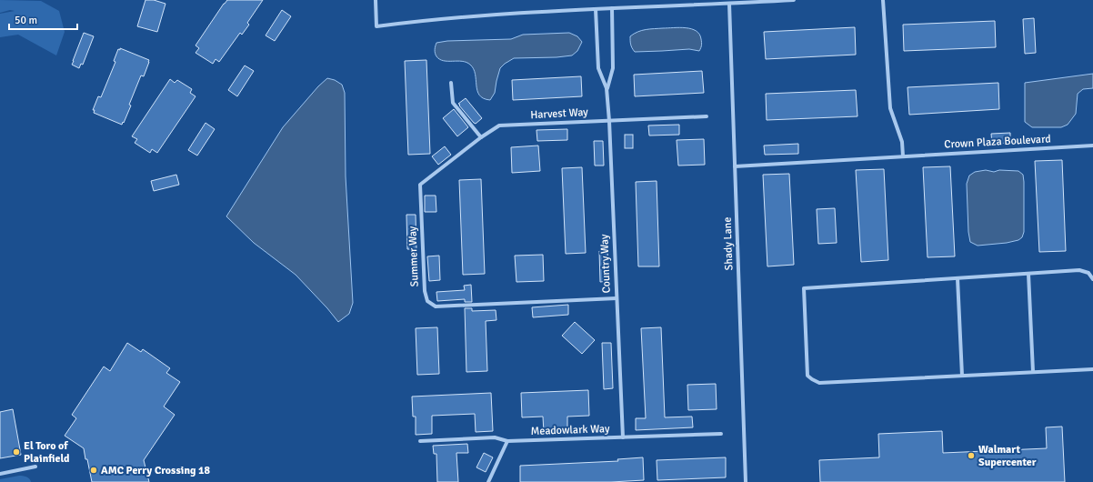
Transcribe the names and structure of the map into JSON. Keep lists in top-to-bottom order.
{
  "streets": {
    "street": [
      "Harvest Way",
      "Crown Plaza Boulevard",
      "Shady Lane",
      "Summer Way",
      "Country Way",
      "Meadowlark Way"
    ]
  },
  "crossings": [
    ["Harvest Way", "Summer Way"],
    ["Harvest Way", "Country Way"],
    ["Crown Plaza Boulevard", "Shady Lane"],
    ["Summer Way", "Country Way"],
    ["Country Way", "Meadowlark Way"]
  ],
  "places": ["El Toro of Plainfield", "Walmart Supercenter", "AMC Perry Crossing 18"],
  "scale_bar": "50 m"
}
